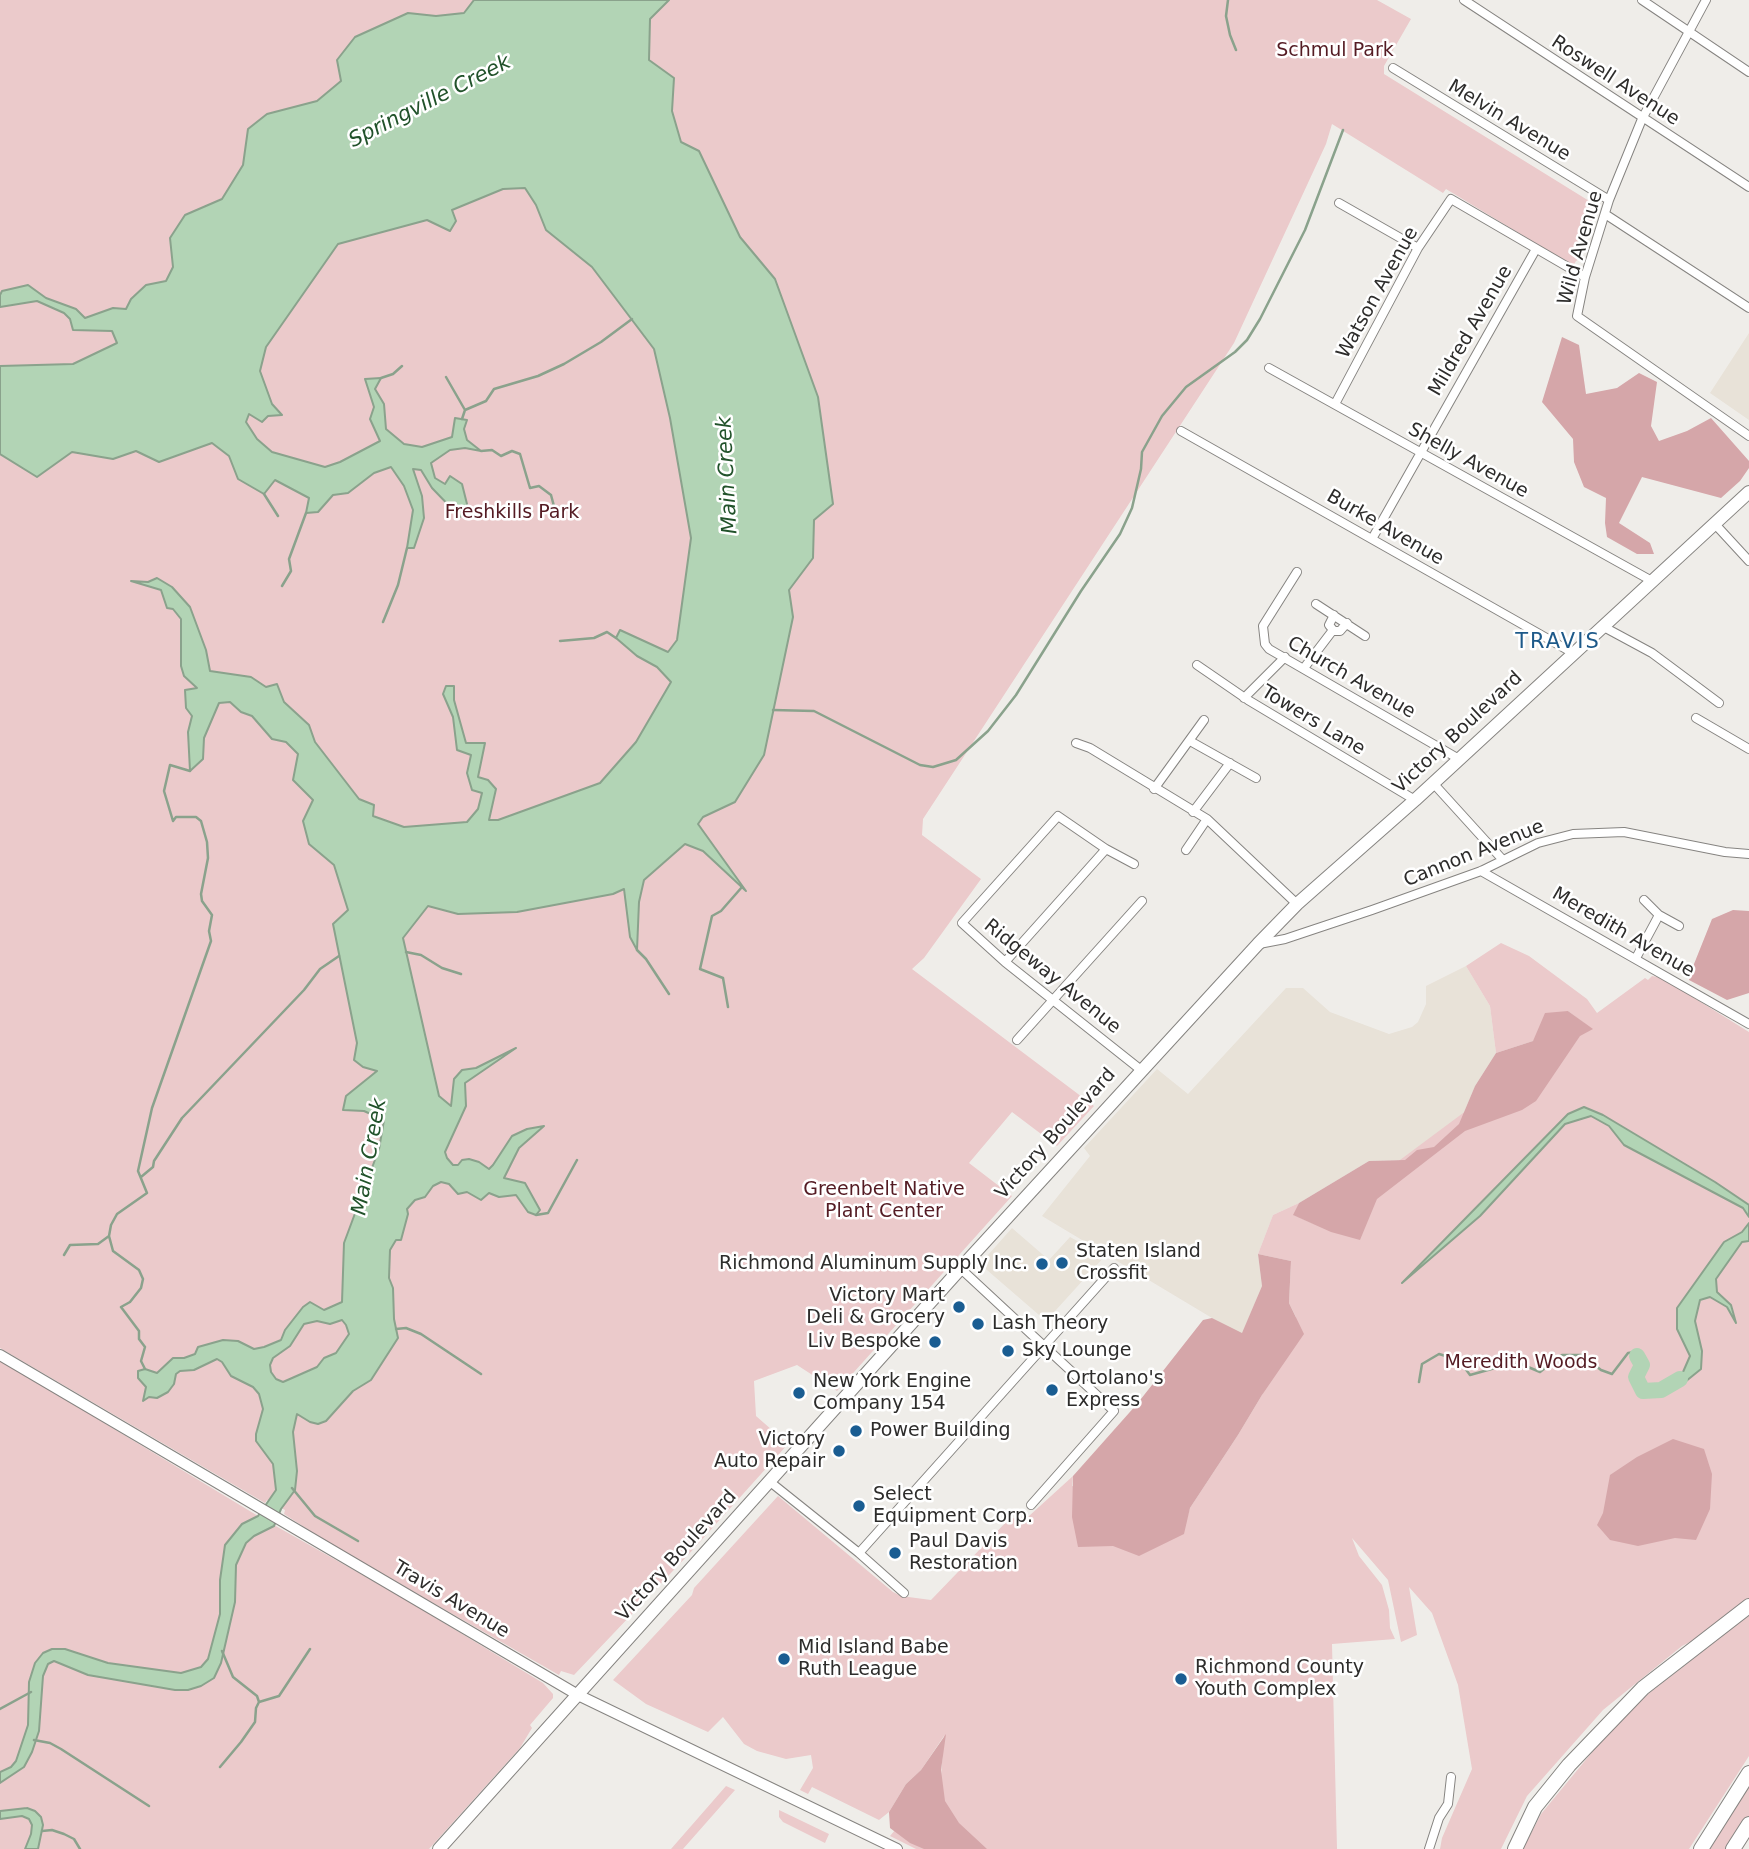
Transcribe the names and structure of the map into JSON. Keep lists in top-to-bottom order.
{
  "streets": {
    "main road": ["Victory Boulevard"],
    "street": [
      "Roswell Avenue",
      "Melvin Avenue",
      "Wild Avenue",
      "Watson Avenue",
      "Mildred Avenue",
      "Shelly Avenue",
      "Burke Avenue",
      "Church Avenue",
      "Towers Lane",
      "Cannon Avenue",
      "Meredith Avenue",
      "Ridgeway Avenue",
      "Travis Avenue"
    ]
  },
  "crossings": [
    ["Roswell Avenue", "Wild Avenue"],
    ["Melvin Avenue", "Wild Avenue"],
    ["Watson Avenue", "Mildred Avenue"],
    ["Watson Avenue", "Shelly Avenue"],
    ["Mildred Avenue", "Shelly Avenue"],
    ["Mildred Avenue", "Burke Avenue"],
    ["Shelly Avenue", "Victory Boulevard"],
    ["Burke Avenue", "Victory Boulevard"],
    ["Church Avenue", "Victory Boulevard"],
    ["Towers Lane", "Victory Boulevard"],
    ["Victory Boulevard", "Cannon Avenue"],
    ["Victory Boulevard", "Ridgeway Avenue"],
    ["Victory Boulevard", "Travis Avenue"],
    ["Cannon Avenue", "Meredith Avenue"]
  ],
  "districts": ["TRAVIS"],
  "water": ["Springville Creek", "Main Creek"],
  "parks": [
    "Schmul Park",
    "Freshkills Park",
    "Greenbelt Native Plant Center",
    "Meredith Woods"
  ],
  "places": [
    "Staten Island Crossfit",
    "Richmond Aluminum Supply Inc.",
    "Victory Mart Deli & Grocery",
    "Lash Theory",
    "Liv Bespoke",
    "Sky Lounge",
    "Ortolano's Express",
    "New York Engine Company 154",
    "Power Building",
    "Victory Auto Repair",
    "Select Equipment Corp.",
    "Paul Davis Restoration",
    "Mid Island Babe Ruth League",
    "Richmond County Youth Complex"
  ]
}
